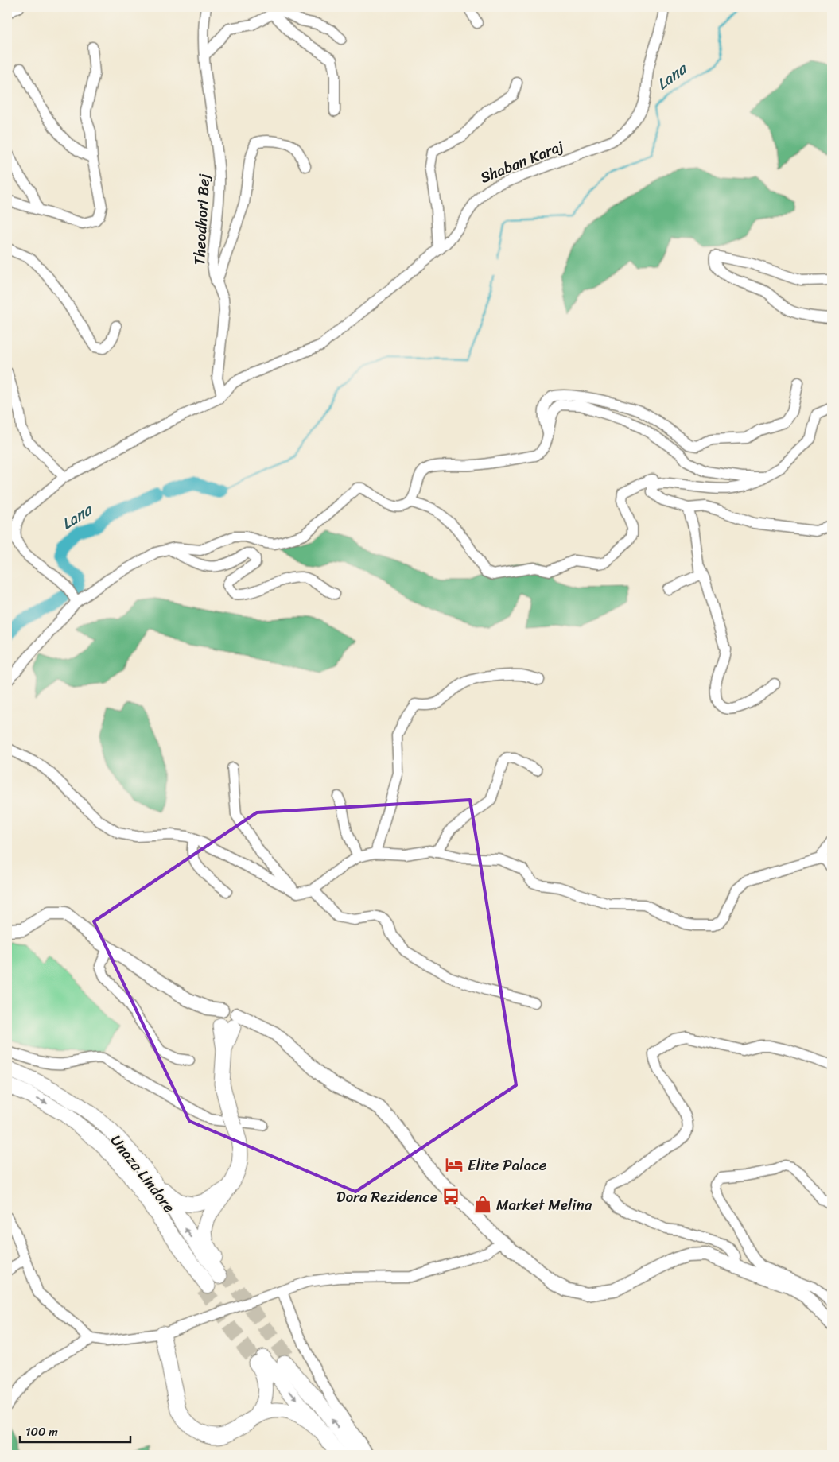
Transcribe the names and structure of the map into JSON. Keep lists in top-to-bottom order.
{
  "streets": {
    "highway": ["Unaza Lindore"],
    "street": ["Shaban Karaj", "Theodhori Bej"]
  },
  "crossings": [
    ["Shaban Karaj", "Theodhori Bej"]
  ],
  "water": ["Lana"],
  "places": {
    "hotel": ["Elite Palace"],
    "bus stop": ["Dora Rezidence"],
    "shop": ["Market Melina"]
  },
  "scale_bar": "100 m"
}
